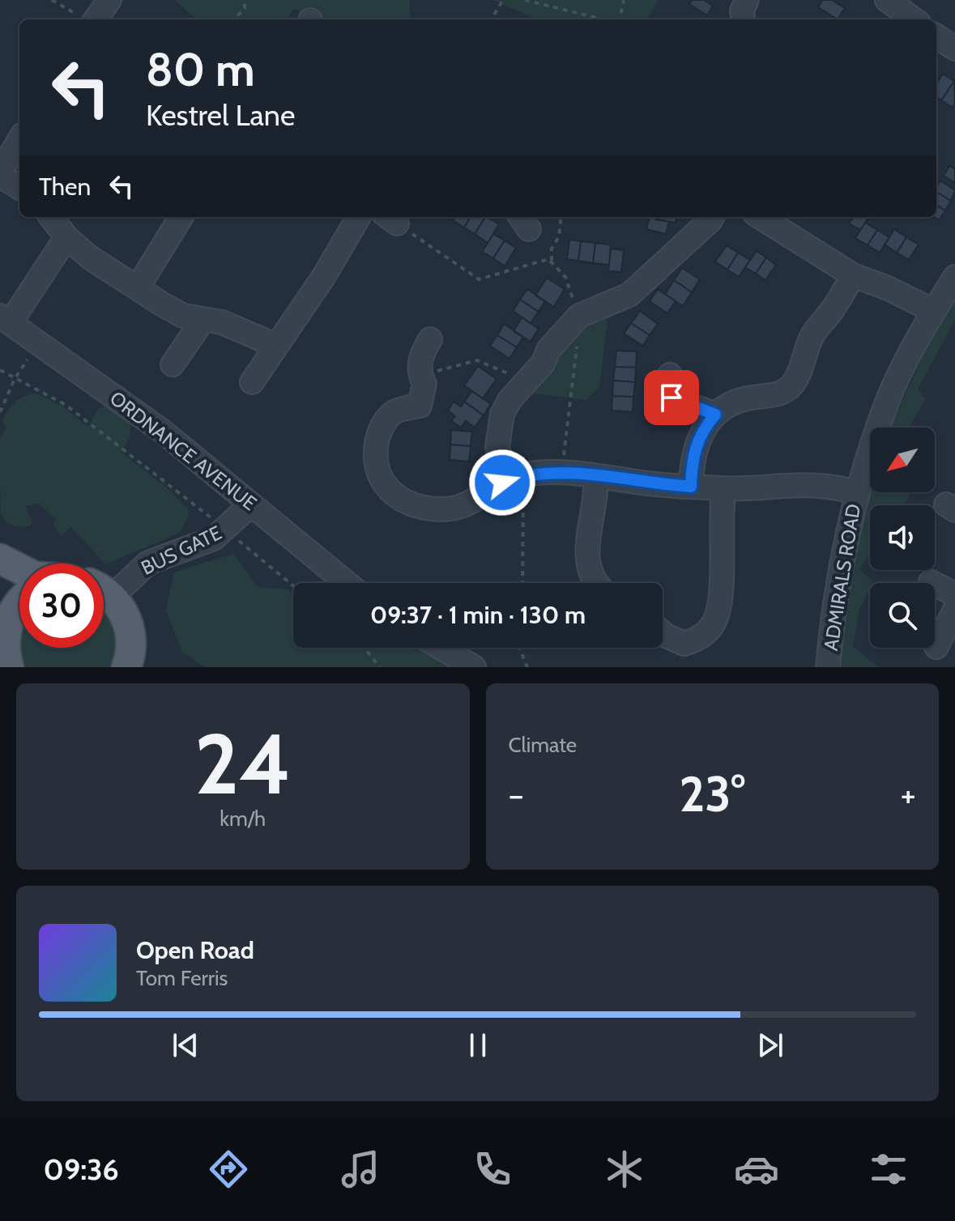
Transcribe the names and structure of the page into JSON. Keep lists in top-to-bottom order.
{
  "streets": {
    "street": ["ORDNANCE AVENUE", "BUS GATE", "ADMIRALS ROAD"]
  },
  "crossings": [
    ["ORDNANCE AVENUE", "BUS GATE"]
  ],
  "north": "bottom left",
  "page": {
    "turn": ["80 m", "Kestrel Lane"],
    "then": "Then",
    "limit": "30",
    "trip": "09:37 · 1 min · 130 m",
    "tile": [
      ["24", "km/h"],
      "Climate"
    ],
    "heat": ["−", "23°", "+"],
    "song": ["Open Road", "Tom Ferris"],
    "tabs": "09:36"
  }
}
